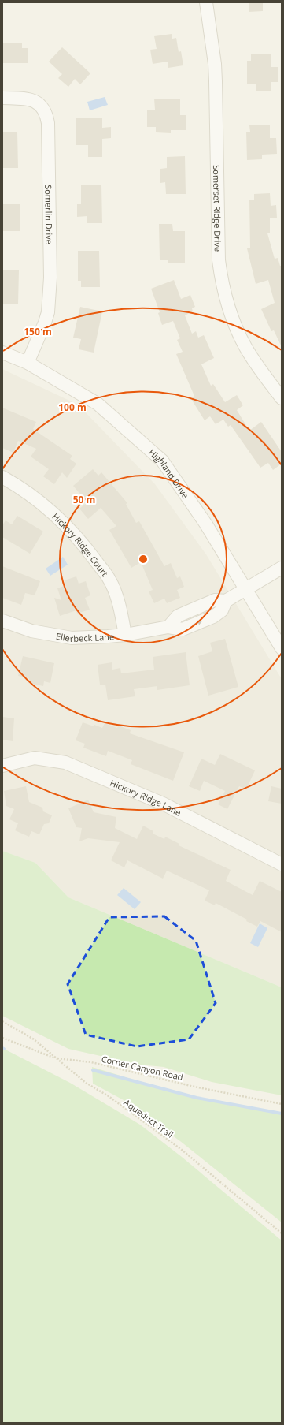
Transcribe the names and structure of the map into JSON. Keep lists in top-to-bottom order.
{
  "streets": {
    "street": [
      "Somerset Ridge Drive",
      "Somerlin Drive",
      "Highland Drive",
      "Hickory Ridge Court",
      "Ellerbeck Lane",
      "Hickory Ridge Lane"
    ],
    "path": ["Corner Canyon Road", "Aqueduct Trail"]
  },
  "crossings": [
    ["Somerlin Drive", "Highland Drive"],
    ["Highland Drive", "Ellerbeck Lane"],
    ["Hickory Ridge Court", "Ellerbeck Lane"],
    ["Corner Canyon Road", "Aqueduct Trail"]
  ],
  "rings": ["150 m", "100 m", "50 m"]
}
